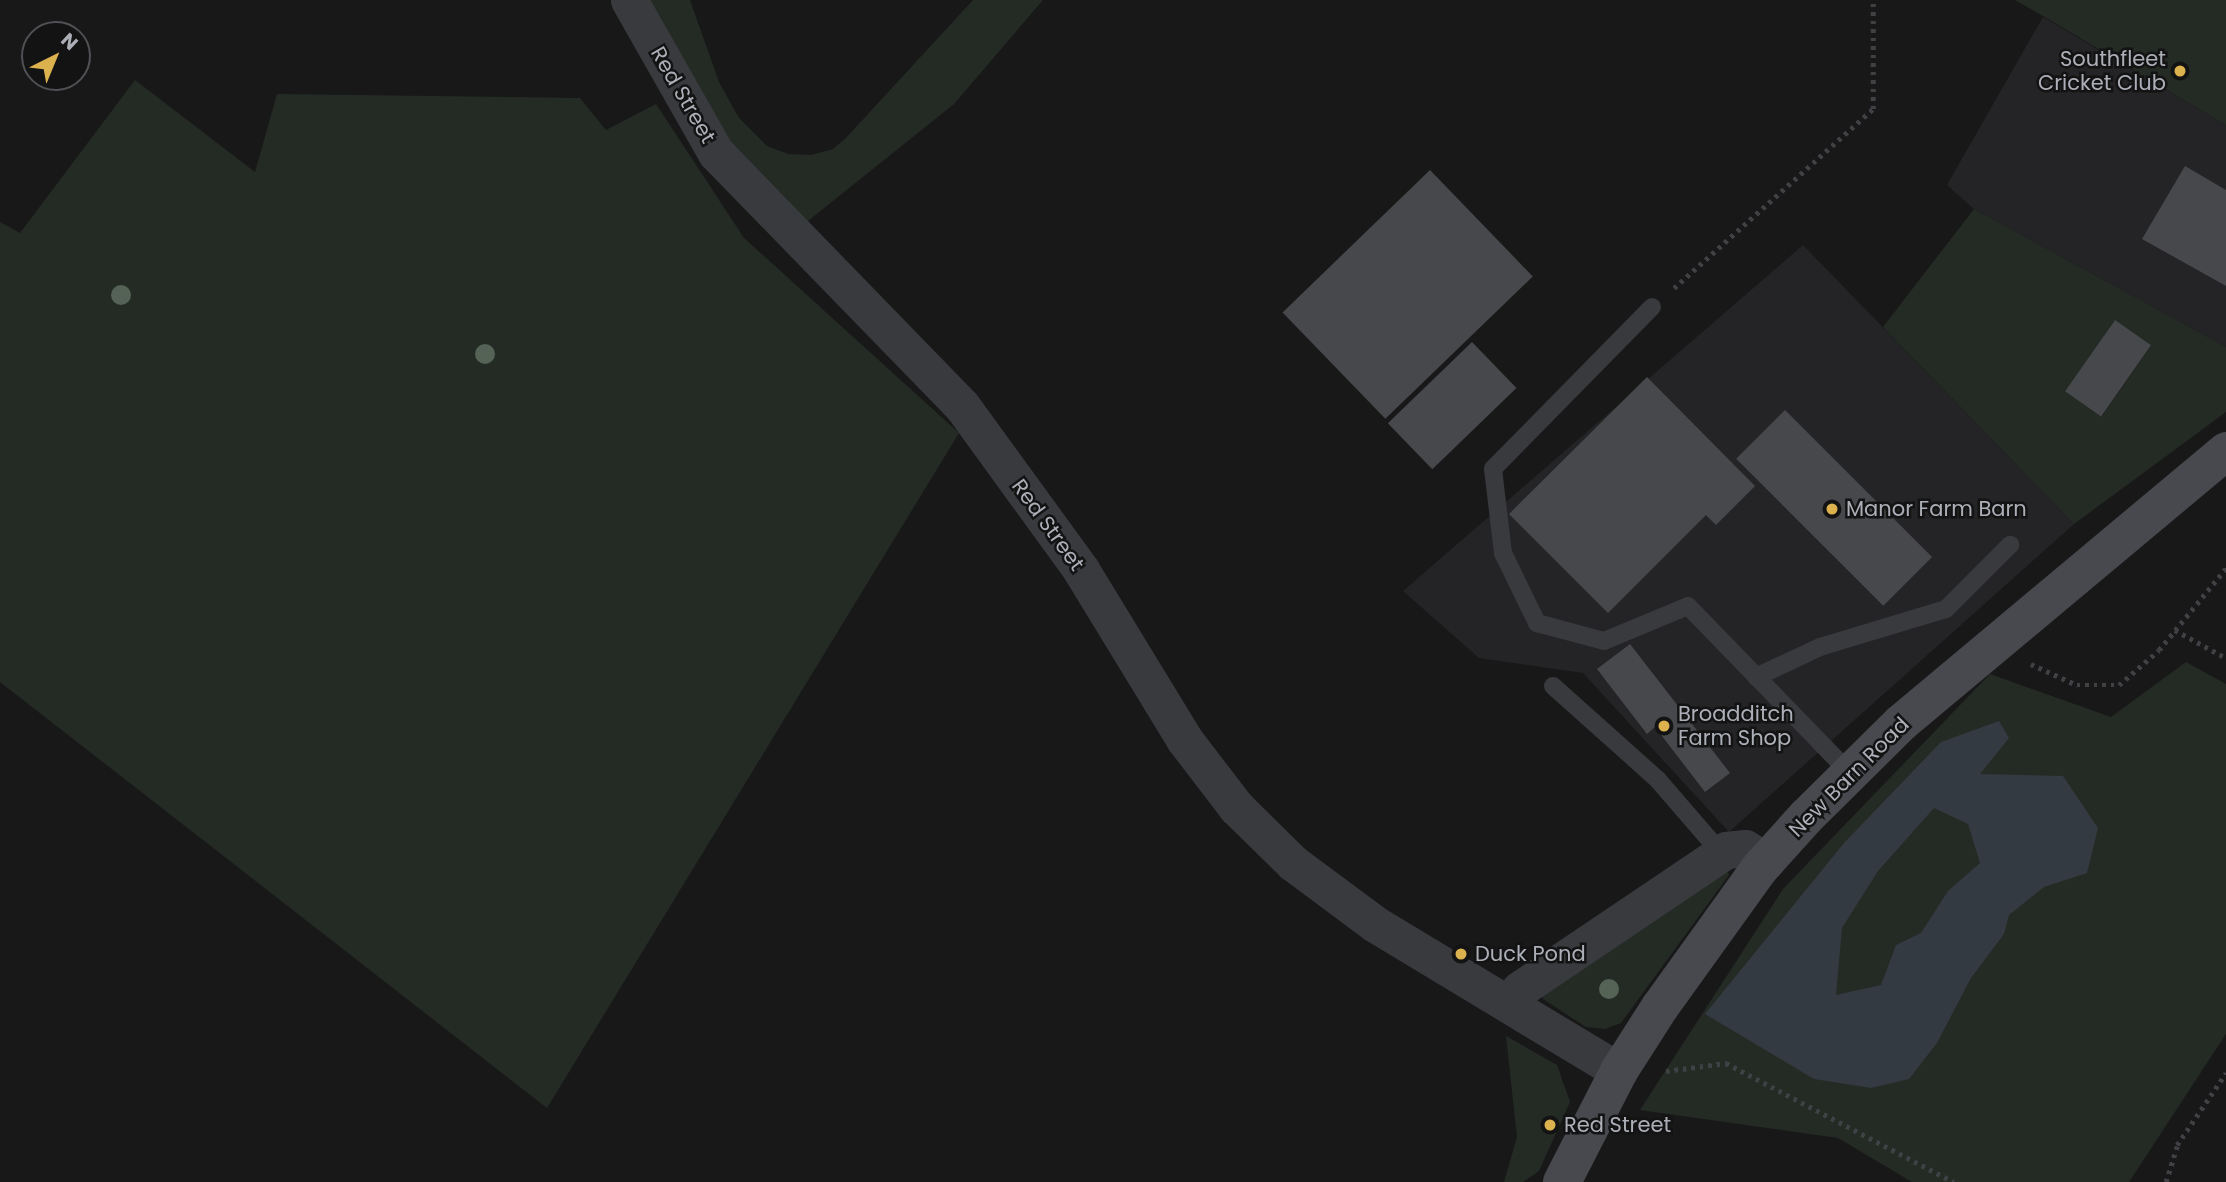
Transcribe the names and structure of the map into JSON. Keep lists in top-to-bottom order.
{
  "streets": {
    "street": ["Red Street", "New Barn Road"]
  },
  "crossings": [
    ["Red Street", "New Barn Road"]
  ],
  "places": [
    "Southfleet Cricket Club",
    "Manor Farm Barn",
    "Broadditch Farm Shop",
    "Duck Pond",
    "Red Street"
  ],
  "north": "top right"
}
